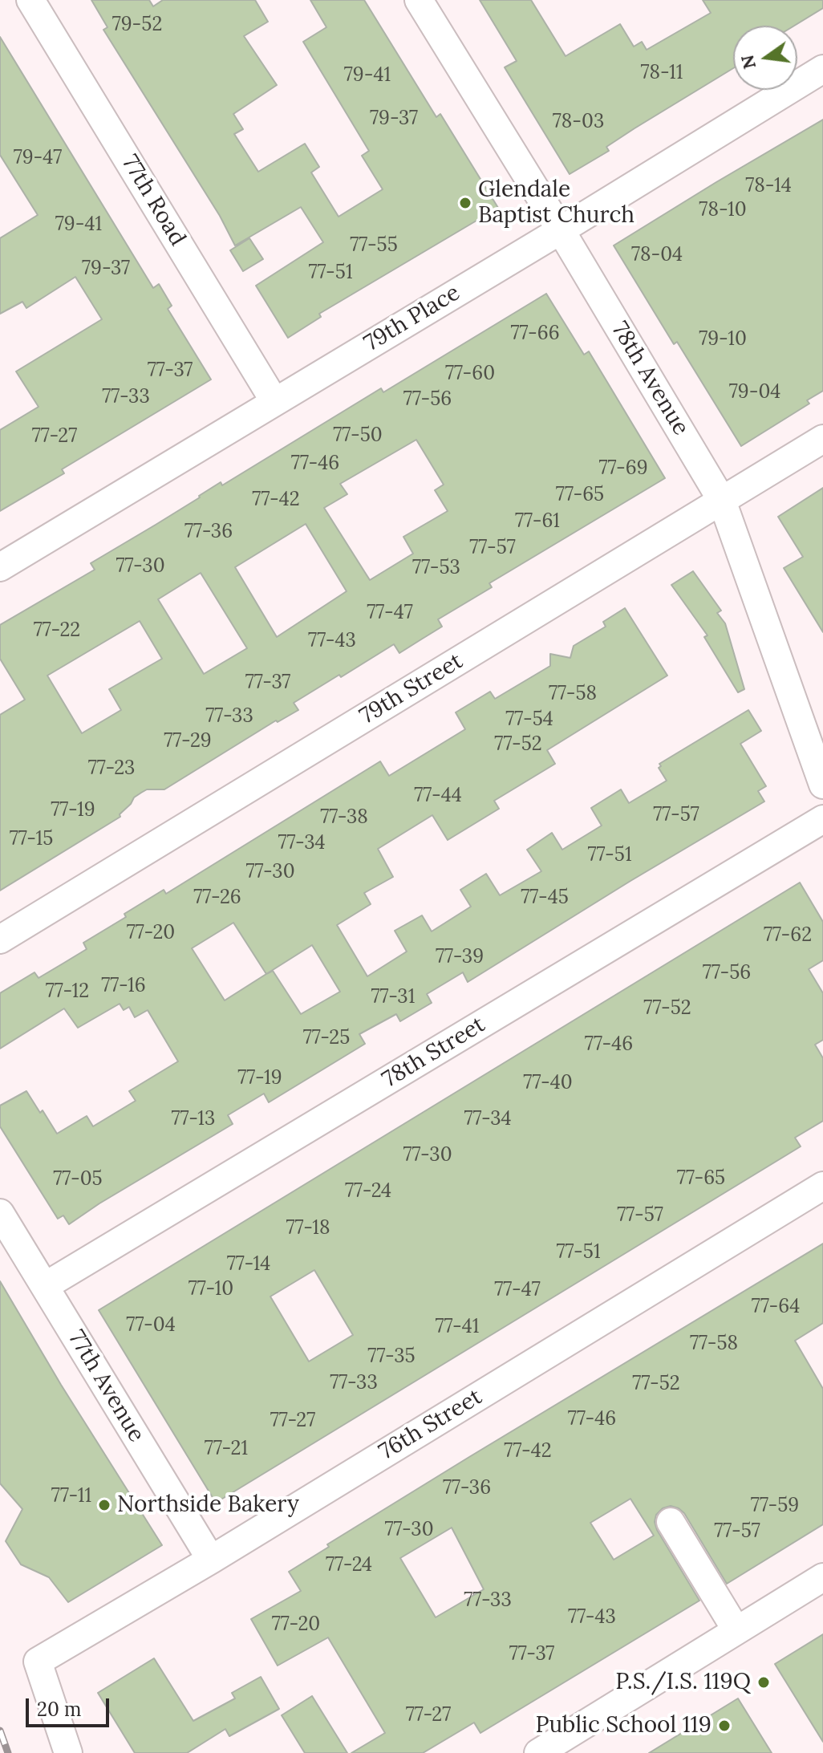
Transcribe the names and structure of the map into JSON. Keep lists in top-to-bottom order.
{
  "streets": {
    "street": [
      "77th Road",
      "79th Place",
      "78th Avenue",
      "79th Street",
      "78th Street",
      "77th Avenue",
      "76th Street"
    ]
  },
  "crossings": [
    ["77th Road", "79th Place"],
    ["79th Place", "78th Avenue"],
    ["78th Avenue", "79th Street"],
    ["78th Street", "77th Avenue"],
    ["77th Avenue", "76th Street"]
  ],
  "places": [
    "Glendale Baptist Church",
    "Northside Bakery",
    "P.S./I.S. 119Q",
    "Public School 119"
  ],
  "house_numbers": [
    "79-52",
    "78-11",
    "79-41",
    "79-37",
    "78-03",
    "79-47",
    "78-14",
    "78-10",
    "79-41",
    "77-55",
    "78-04",
    "79-37",
    "77-51",
    "77-66",
    "79-10",
    "77-37",
    "77-60",
    "79-04",
    "77-33",
    "77-56",
    "77-50",
    "77-27",
    "77-46",
    "77-69",
    "77-65",
    "77-42",
    "77-61",
    "77-36",
    "77-57",
    "77-30",
    "77-53",
    "77-47",
    "77-22",
    "77-43",
    "77-37",
    "77-58",
    "77-33",
    "77-54",
    "77-29",
    "77-52",
    "77-23",
    "77-44",
    "77-19",
    "77-57",
    "77-38",
    "77-15",
    "77-34",
    "77-51",
    "77-30",
    "77-26",
    "77-45",
    "77-20",
    "77-62",
    "77-39",
    "77-56",
    "77-16",
    "77-12",
    "77-31",
    "77-52",
    "77-25",
    "77-46",
    "77-19",
    "77-40",
    "77-13",
    "77-34",
    "77-30",
    "77-65",
    "77-05",
    "77-24",
    "77-57",
    "77-18",
    "77-51",
    "77-14",
    "77-10",
    "77-47",
    "77-64",
    "77-04",
    "77-41",
    "77-58",
    "77-35",
    "77-33",
    "77-52",
    "77-46",
    "77-27",
    "77-21",
    "77-42",
    "77-36",
    "77-11",
    "77-59",
    "77-30",
    "77-57",
    "77-24",
    "77-33",
    "77-43",
    "77-20",
    "77-37",
    "77-27"
  ],
  "scale_bar": "20 m",
  "north": "left"
}
